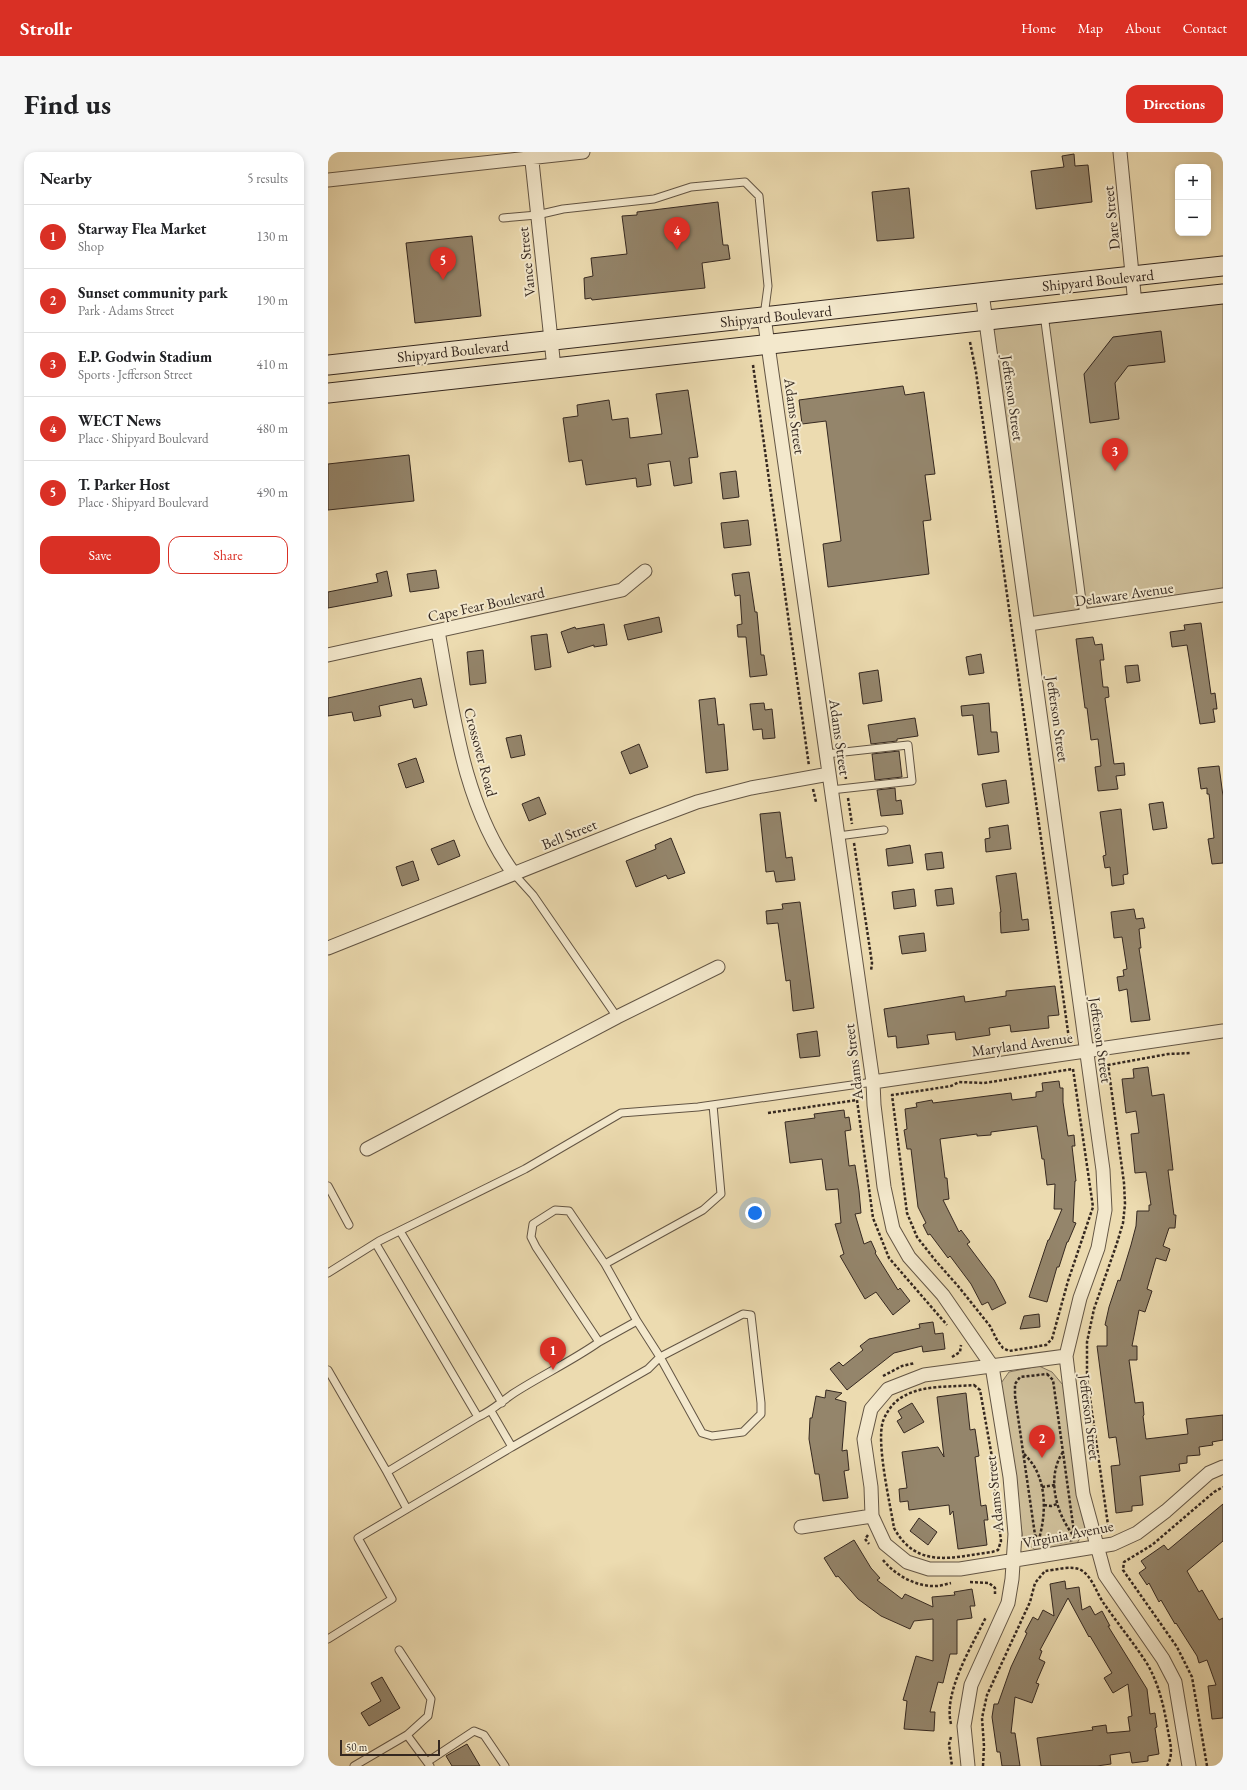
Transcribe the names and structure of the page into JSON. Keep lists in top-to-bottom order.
{
  "streets": {
    "main road": ["Shipyard Boulevard"],
    "street": [
      "Dare Street",
      "Vance Street",
      "Jefferson Street",
      "Adams Street",
      "Delaware Avenue",
      "Cape Fear Boulevard",
      "Crossover Road",
      "Bell Street",
      "Maryland Avenue",
      "Virginia Avenue"
    ]
  },
  "crossings": [
    ["Dare Street", "Shipyard Boulevard"],
    ["Vance Street", "Shipyard Boulevard"],
    ["Shipyard Boulevard", "Jefferson Street"],
    ["Shipyard Boulevard", "Adams Street"],
    ["Jefferson Street", "Delaware Avenue"],
    ["Jefferson Street", "Maryland Avenue"],
    ["Jefferson Street", "Virginia Avenue"],
    ["Adams Street", "Bell Street"],
    ["Adams Street", "Maryland Avenue"],
    ["Adams Street", "Virginia Avenue"],
    ["Cape Fear Boulevard", "Crossover Road"],
    ["Crossover Road", "Bell Street"]
  ],
  "scale_bar": "50 m",
  "page": {
    "header": "Strollr",
    "nav": [
      "Home",
      "Map",
      "About",
      "Contact"
    ],
    "buttons": [
      "Directions",
      ["Save", "Share"]
    ],
    "title": "Find us",
    "heading": ["Nearby", "5 results"],
    "map_buttons": ["+", "−"],
    "list": [
      {
        "mark": "1",
        "name": "Starway Flea Market",
        "note": "Shop",
        "value": "130 m"
      },
      {
        "mark": "2",
        "name": "Sunset community park",
        "note": "Park · Adams Street",
        "value": "190 m"
      },
      {
        "mark": "3",
        "name": "E.P. Godwin Stadium",
        "note": "Sports · Jefferson Street",
        "value": "410 m"
      },
      {
        "mark": "4",
        "name": "WECT News",
        "note": "Place · Shipyard Boulevard",
        "value": "480 m"
      },
      {
        "mark": "5",
        "name": "T. Parker Host",
        "note": "Place · Shipyard Boulevard",
        "value": "490 m"
      }
    ],
    "pins": [
      "4",
      "5",
      "3",
      "1",
      "2"
    ],
    "scale": "50 m"
  }
}
